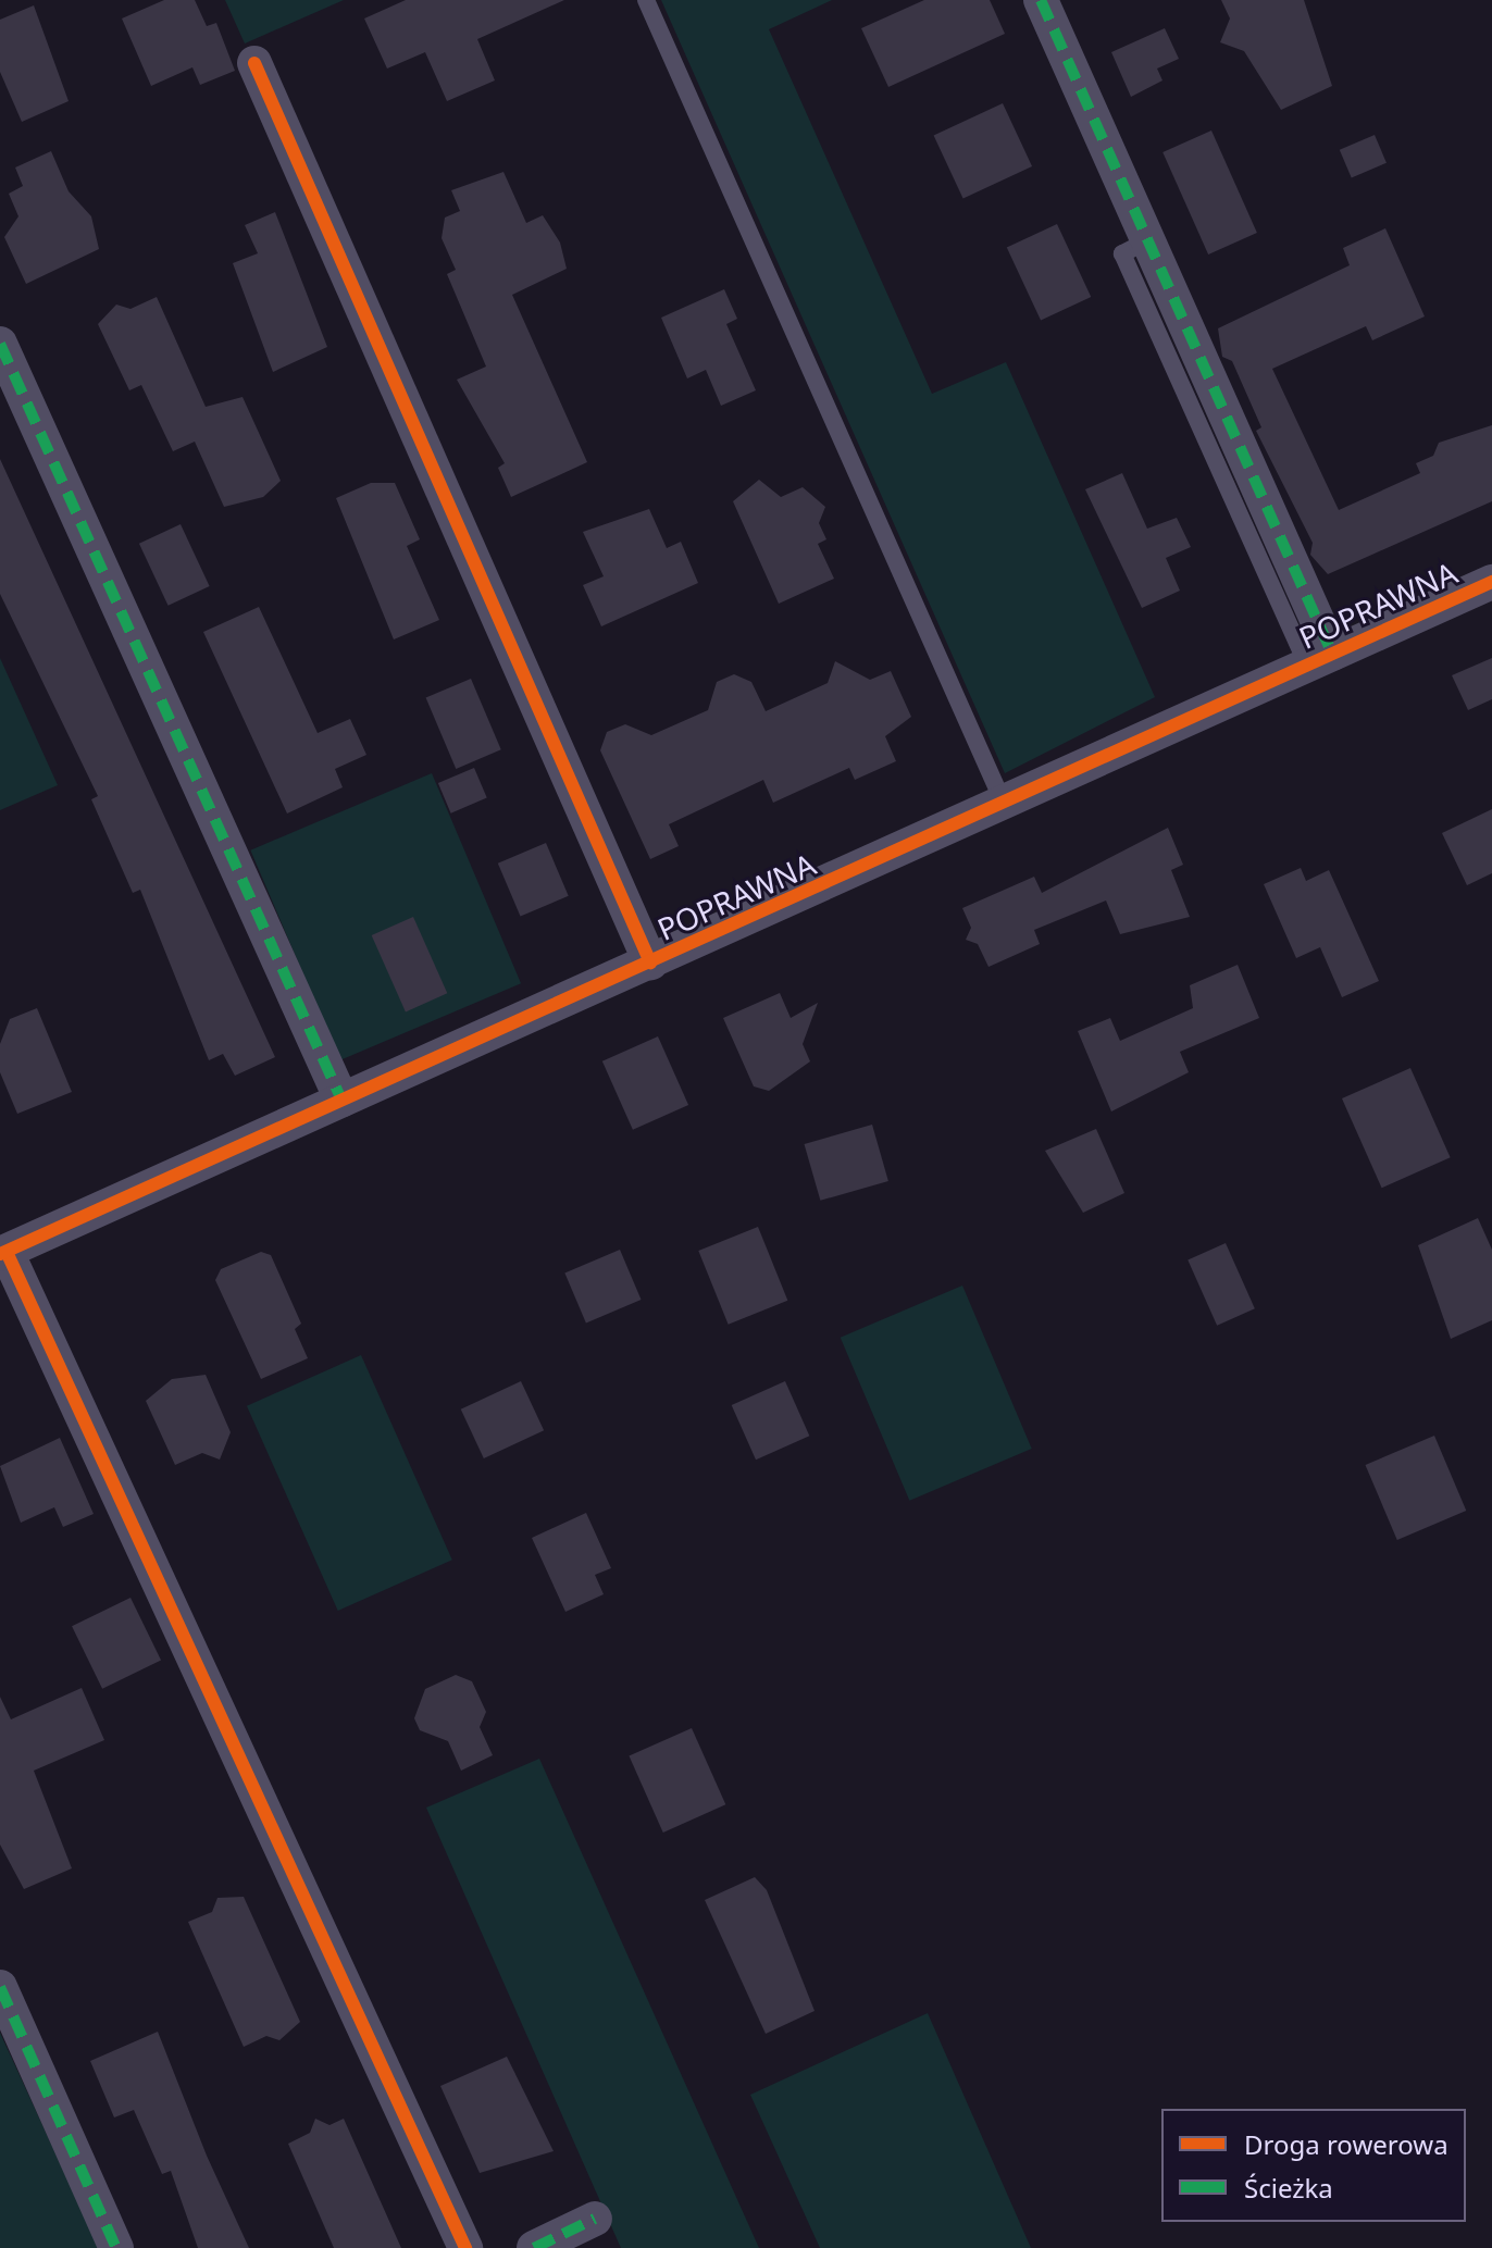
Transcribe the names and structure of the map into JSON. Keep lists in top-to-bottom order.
{
  "streets": {
    "street": ["POPRAWNA"]
  },
  "legend": ["Droga rowerowa", "Ścieżka"]
}
